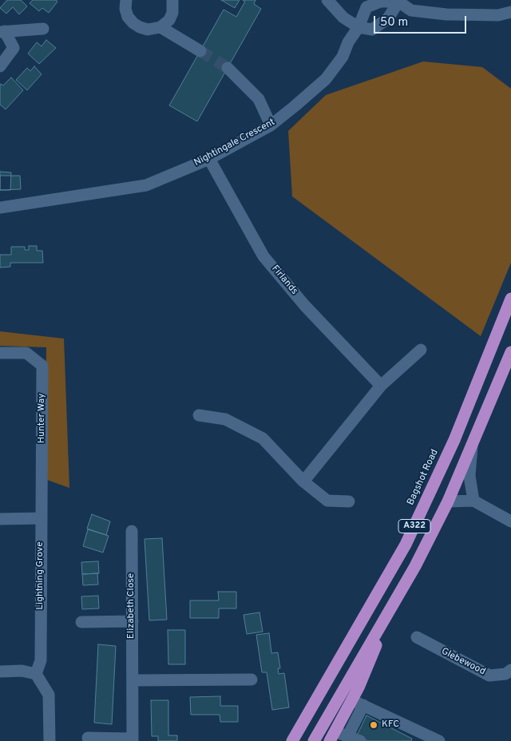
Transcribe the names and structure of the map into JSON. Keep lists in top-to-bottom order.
{
  "streets": {
    "highway": ["Bagshot Road", "A322"],
    "street": [
      "Nightingale Crescent",
      "Firlands",
      "Hunter Way",
      "Lightning Grove",
      "Elizabeth Close",
      "Glebewood"
    ]
  },
  "crossings": [
    ["Nightingale Crescent", "Firlands"],
    ["Hunter Way", "Lightning Grove"]
  ],
  "places": ["KFC"],
  "scale_bar": "50 m"
}
